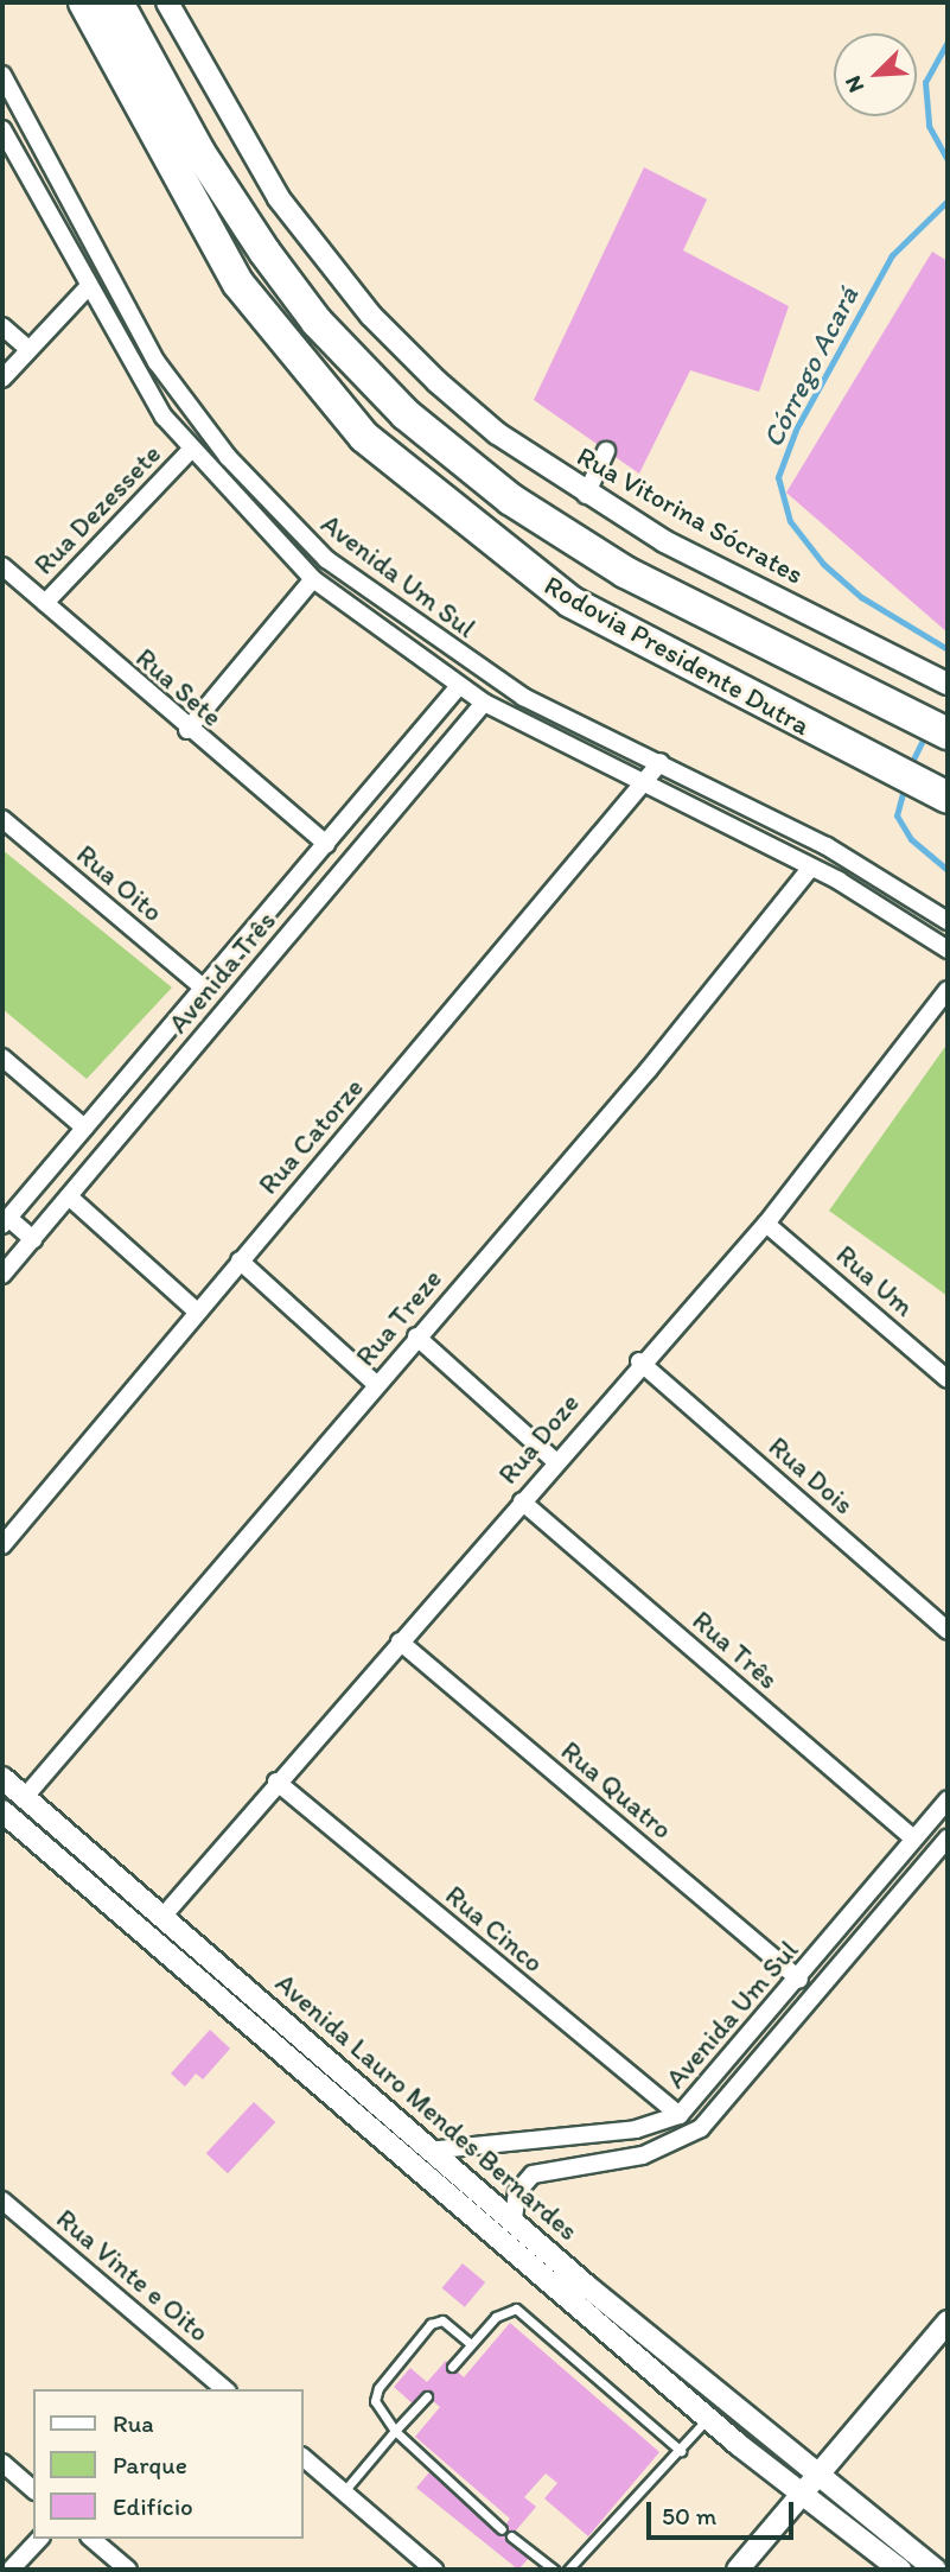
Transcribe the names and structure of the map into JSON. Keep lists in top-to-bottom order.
{
  "streets": {
    "highway": ["Rodovia Presidente Dutra"],
    "street": [
      "Rua Dezessete",
      "Rua Vitorina Sócrates",
      "Avenida Um Sul",
      "Rua Sete",
      "Rua Oito",
      "Avenida Três",
      "Rua Catorze",
      "Rua Um",
      "Rua Treze",
      "Rua Doze",
      "Rua Dois",
      "Rua Três",
      "Rua Quatro",
      "Rua Cinco",
      "Avenida Lauro Mendes Bernardes",
      "Rua Vinte e Oito"
    ]
  },
  "crossings": [
    ["Rua Dezessete", "Avenida Um Sul"],
    ["Rua Dezessete", "Rua Sete"],
    ["Avenida Um Sul", "Avenida Três"],
    ["Avenida Um Sul", "Rua Catorze"],
    ["Avenida Um Sul", "Rua Treze"],
    ["Avenida Um Sul", "Rua Três"],
    ["Avenida Um Sul", "Rua Quatro"],
    ["Avenida Um Sul", "Rua Cinco"],
    ["Avenida Um Sul", "Avenida Lauro Mendes Bernardes"],
    ["Rua Sete", "Avenida Três"],
    ["Rua Oito", "Avenida Três"],
    ["Rua Um", "Rua Doze"],
    ["Rua Treze", "Avenida Lauro Mendes Bernardes"],
    ["Rua Doze", "Rua Dois"],
    ["Rua Doze", "Rua Três"],
    ["Rua Doze", "Rua Quatro"],
    ["Rua Doze", "Rua Cinco"],
    ["Rua Doze", "Avenida Lauro Mendes Bernardes"]
  ],
  "water": ["Córrego Acará"],
  "legend": ["Rua", "Parque", "Edifício"],
  "scale_bar": "50 m",
  "north": "bottom left"
}
